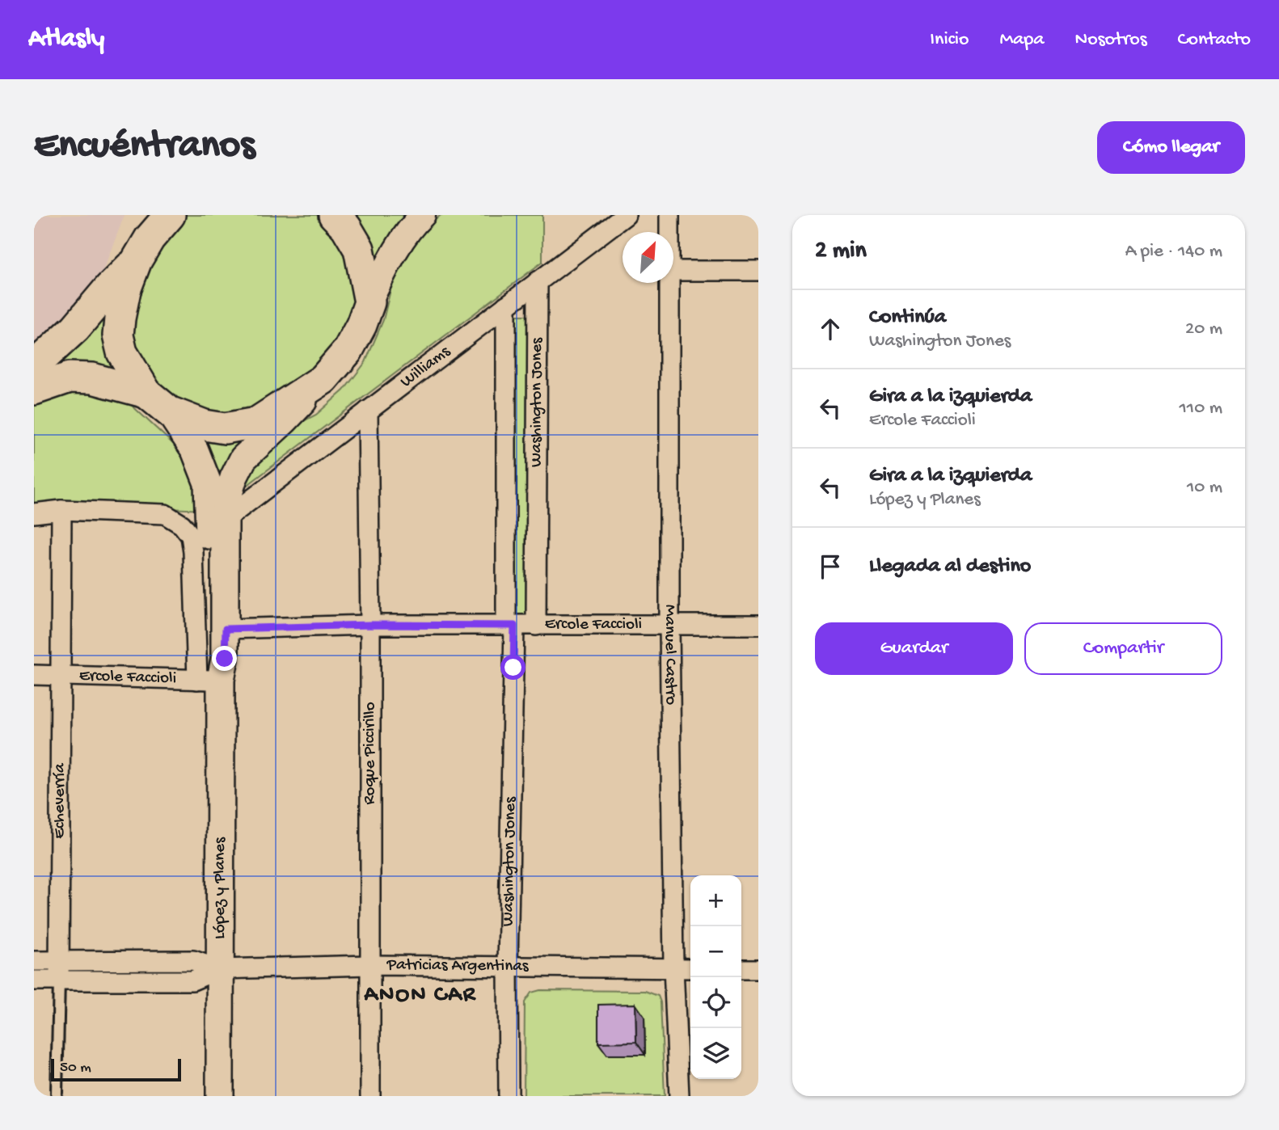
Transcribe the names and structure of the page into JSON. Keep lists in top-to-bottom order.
{
  "streets": {
    "main road": ["López y Planes"],
    "street": [
      "Williams",
      "Washington Jones",
      "Ercole Faccioli",
      "Manuel Castro",
      "Roque Piccirillo",
      "Echeverría",
      "Patricias Argentinas"
    ]
  },
  "crossings": [
    ["Williams", "Washington Jones"],
    ["Williams", "Roque Piccirillo"],
    ["Williams", "López y Planes"],
    ["Washington Jones", "Ercole Faccioli"],
    ["Washington Jones", "Patricias Argentinas"],
    ["Ercole Faccioli", "Manuel Castro"],
    ["Ercole Faccioli", "Roque Piccirillo"],
    ["Ercole Faccioli", "Echeverría"],
    ["Ercole Faccioli", "López y Planes"],
    ["Manuel Castro", "Patricias Argentinas"],
    ["Roque Piccirillo", "Patricias Argentinas"],
    ["Echeverría", "López y Planes"],
    ["Echeverría", "Patricias Argentinas"],
    ["López y Planes", "Patricias Argentinas"]
  ],
  "districts": ["ANON CAR"],
  "scale_bar": "50 m",
  "north": "top right",
  "page": {
    "header": "Atlasly",
    "nav": [
      "Inicio",
      "Mapa",
      "Nosotros",
      "Contacto"
    ],
    "buttons": [
      "Cómo llegar",
      ["Guardar", "Compartir"]
    ],
    "title": "Encuéntranos",
    "heading": ["2 min", "A pie · 140 m"],
    "list": [
      ["Continúa", "Washington Jones", "20 m"],
      ["Gira a la izquierda", "Ercole Faccioli", "110 m"],
      ["Gira a la izquierda", "López y Planes", "10 m"],
      "Llegada al destino"
    ],
    "map_buttons": ["+", "−"],
    "scale": "50 m"
  }
}
